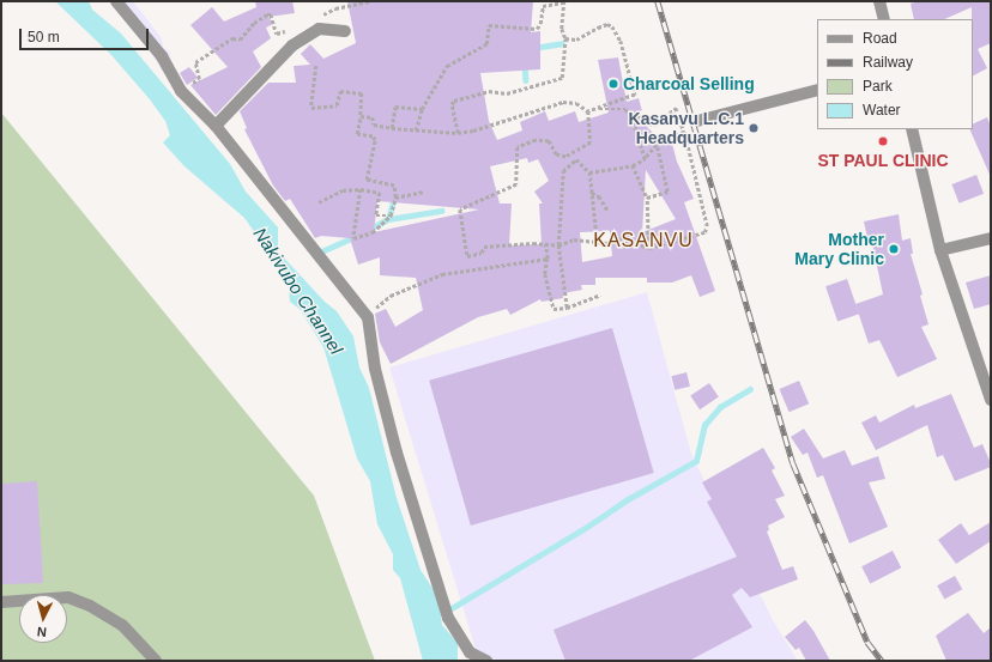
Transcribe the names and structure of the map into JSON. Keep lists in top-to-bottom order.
{
  "districts": ["KASANVU"],
  "water": ["Nakivubo Channel"],
  "places": [
    "Charcoal Selling",
    "Kasanvu L.C.1 Headquarters",
    "ST PAUL CLINIC",
    "Mother Mary Clinic"
  ],
  "legend": [
    "Road",
    "Railway",
    "Park",
    "Water"
  ],
  "scale_bar": "50 m",
  "north": "bottom"
}
